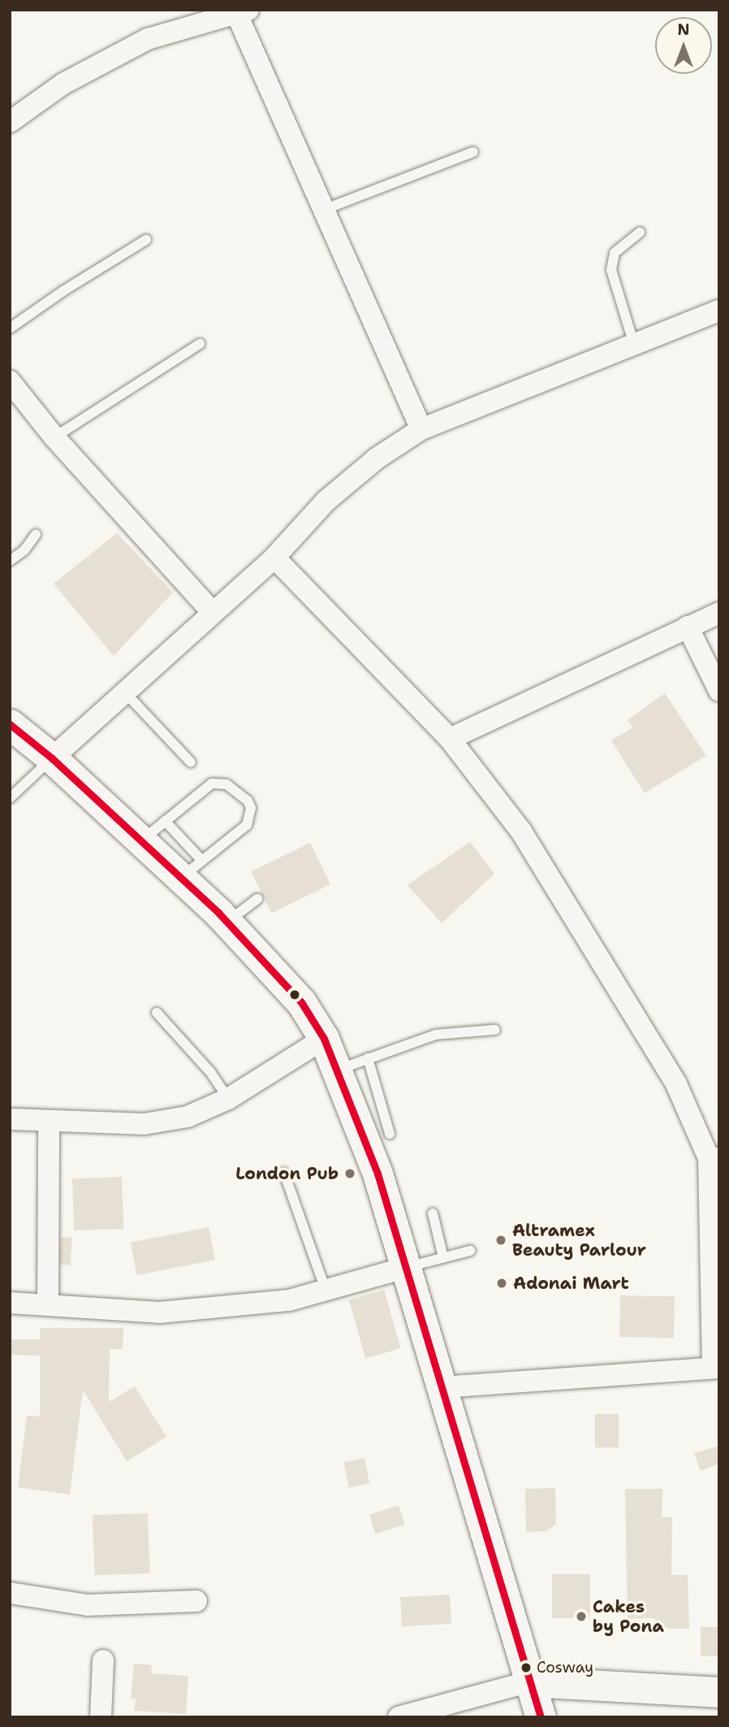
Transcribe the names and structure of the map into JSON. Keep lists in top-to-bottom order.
{
  "places": [
    "London Pub",
    "Altramex Beauty Parlour",
    "Adonai Mart",
    "Cakes by Pona",
    "Cosway"
  ],
  "north": "top"
}
